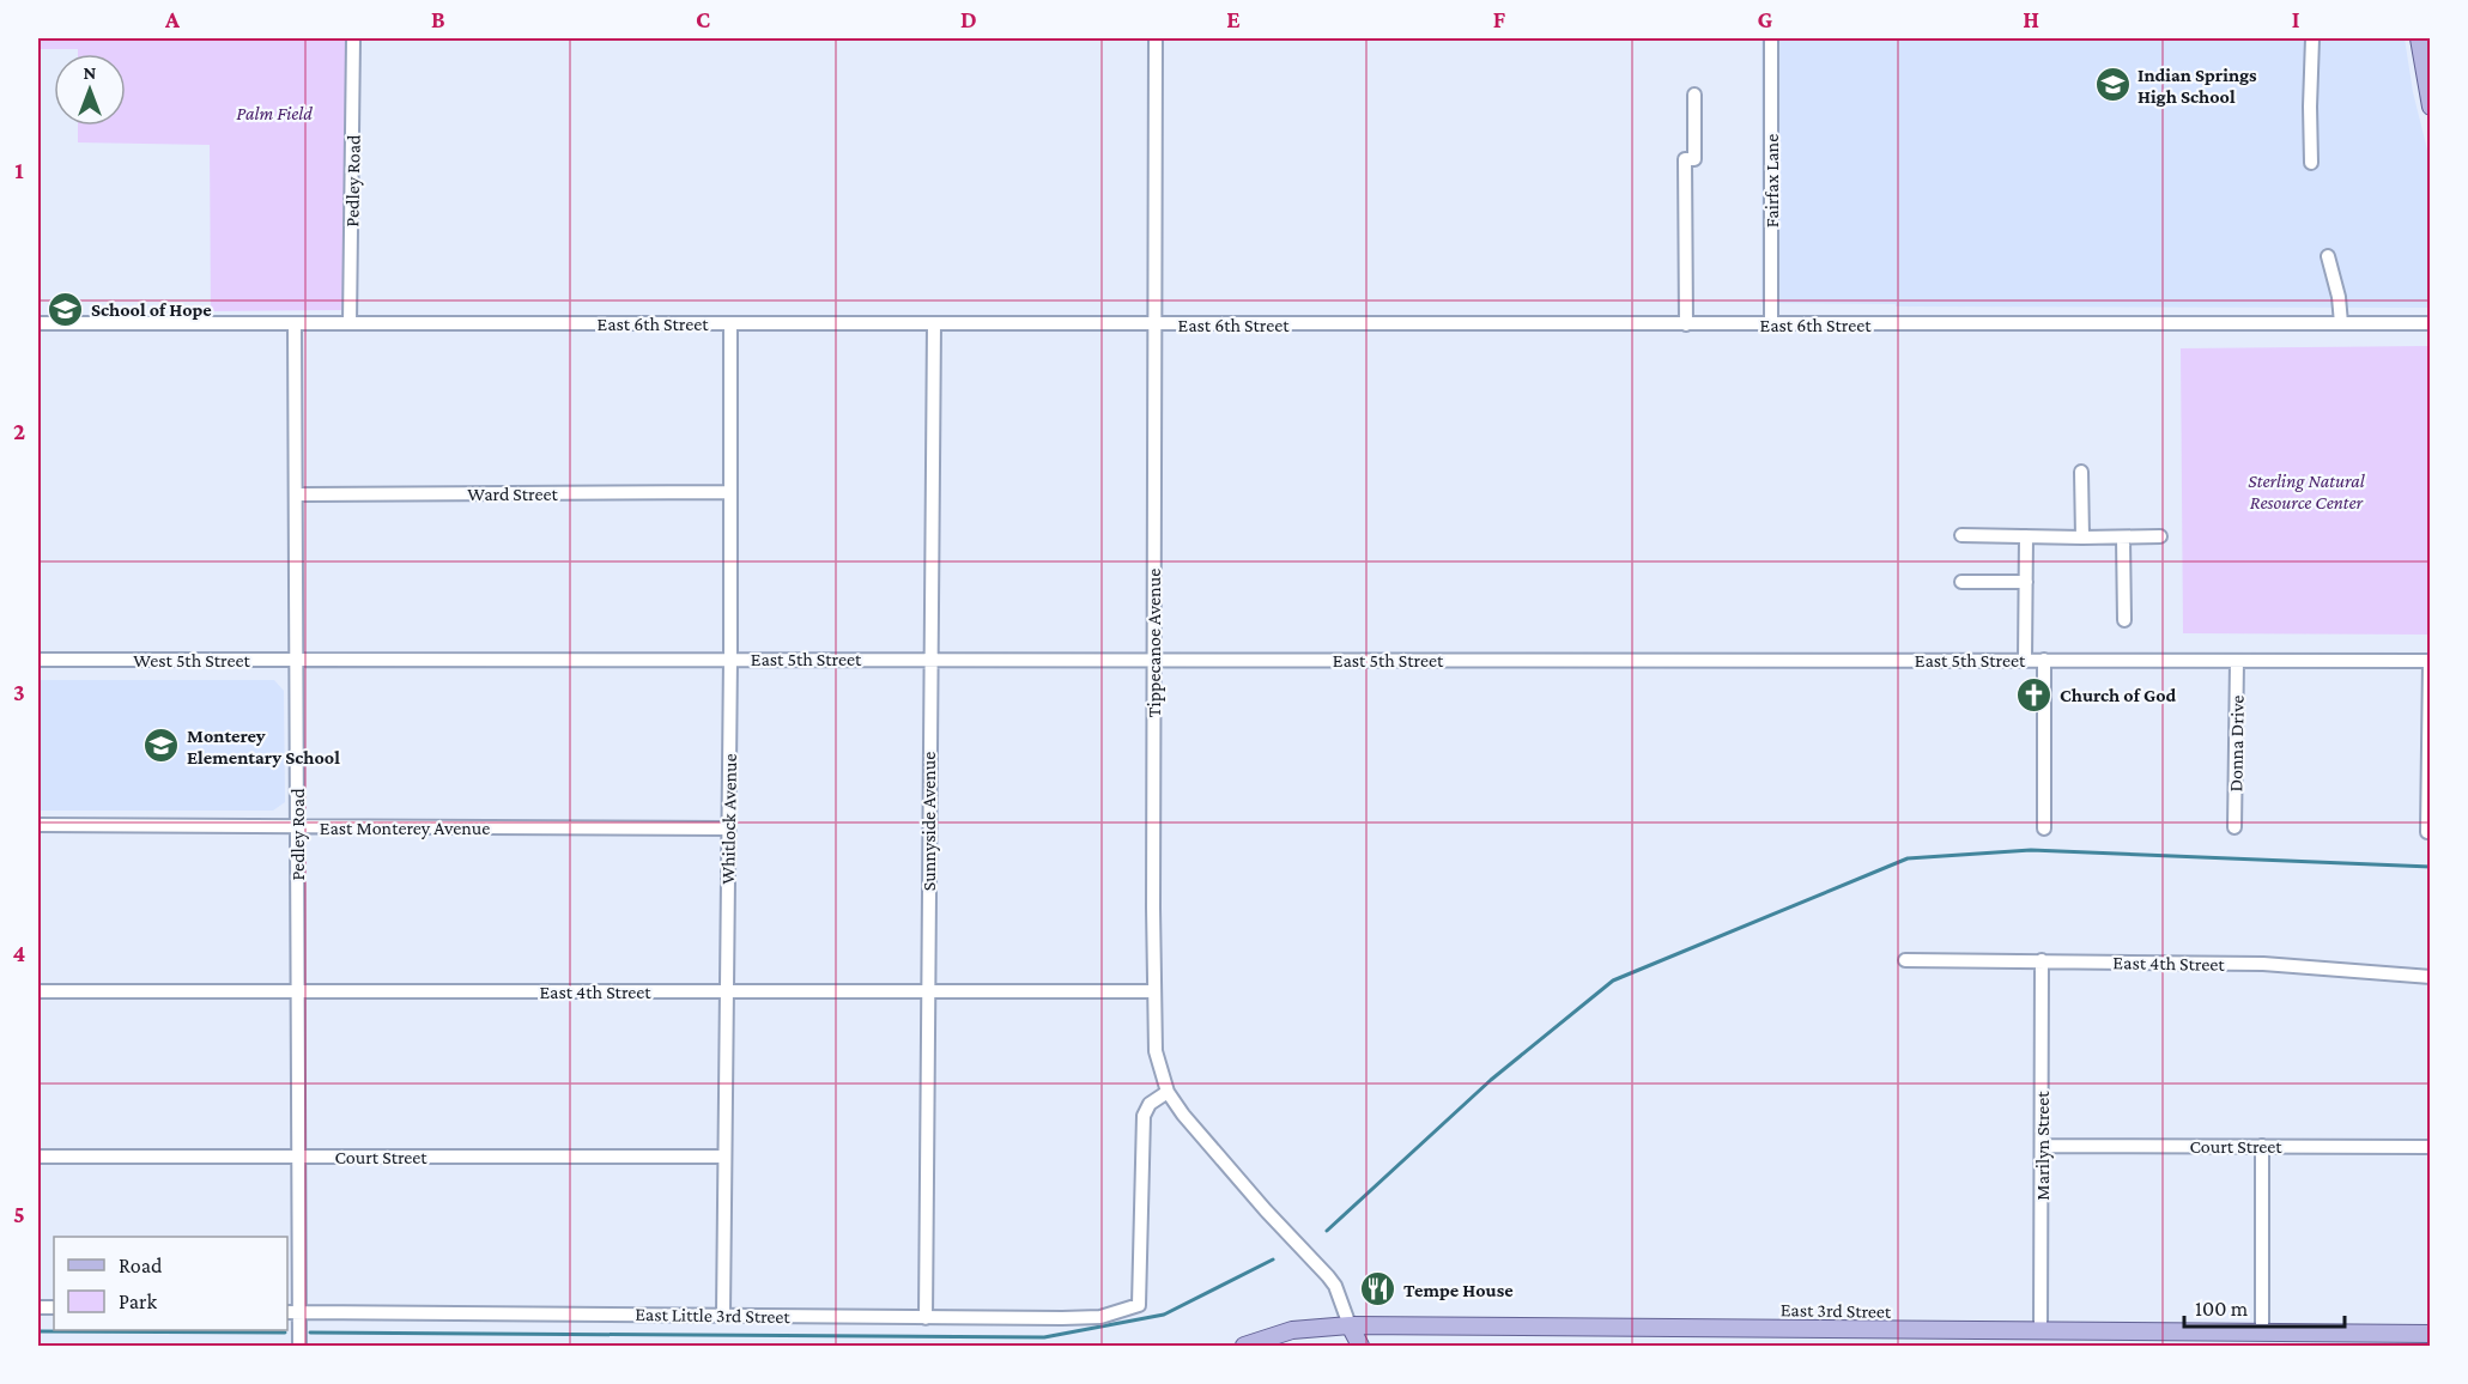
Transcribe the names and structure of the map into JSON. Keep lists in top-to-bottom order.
{
  "streets": {
    "main road": ["East 3rd Street"],
    "street": [
      "Pedley Road",
      "Fairfax Lane",
      "East 6th Street",
      "Ward Street",
      "Tippecanoe Avenue",
      "East 5th Street",
      "West 5th Street",
      "Donna Drive",
      "Whitlock Avenue",
      "Sunnyside Avenue",
      "East Monterey Avenue",
      "East 4th Street",
      "Marilyn Street",
      "Court Street",
      "East Little 3rd Street"
    ]
  },
  "crossings": [
    ["Pedley Road", "East 6th Street"],
    ["Pedley Road", "Ward Street"],
    ["Pedley Road", "West 5th Street"],
    ["Pedley Road", "East Monterey Avenue"],
    ["Pedley Road", "East 4th Street"],
    ["Pedley Road", "Court Street"],
    ["Pedley Road", "East Little 3rd Street"],
    ["Fairfax Lane", "East 6th Street"],
    ["East 6th Street", "Tippecanoe Avenue"],
    ["East 6th Street", "Whitlock Avenue"],
    ["East 6th Street", "Sunnyside Avenue"],
    ["Ward Street", "Whitlock Avenue"],
    ["Tippecanoe Avenue", "East 5th Street"],
    ["Tippecanoe Avenue", "East 4th Street"],
    ["Tippecanoe Avenue", "East 3rd Street"],
    ["Tippecanoe Avenue", "East Little 3rd Street"],
    ["East 5th Street", "West 5th Street"],
    ["East 5th Street", "Donna Drive"],
    ["East 5th Street", "Whitlock Avenue"],
    ["East 5th Street", "Sunnyside Avenue"],
    ["Whitlock Avenue", "East Monterey Avenue"],
    ["Whitlock Avenue", "East 4th Street"],
    ["Whitlock Avenue", "Court Street"],
    ["Whitlock Avenue", "East Little 3rd Street"],
    ["Sunnyside Avenue", "East 4th Street"],
    ["Sunnyside Avenue", "East Little 3rd Street"],
    ["East 4th Street", "Marilyn Street"],
    ["Marilyn Street", "Court Street"],
    ["Marilyn Street", "East 3rd Street"]
  ],
  "parks": ["Palm Field", "Sterling Natural Resource Center"],
  "places": {
    "school or university": ["Indian Springs High School", "School of Hope", "Monterey Elementary School"],
    "church": ["Church of God"],
    "restaurant": ["Tempe House"]
  },
  "legend": ["Road", "Park"],
  "scale_bar": "100 m",
  "north": "top",
  "grid": {
    "columns": [
      "A",
      "B",
      "C",
      "D",
      "E",
      "F",
      "G",
      "H",
      "I"
    ],
    "rows": [
      "1",
      "2",
      "3",
      "4",
      "5"
    ]
  }
}
